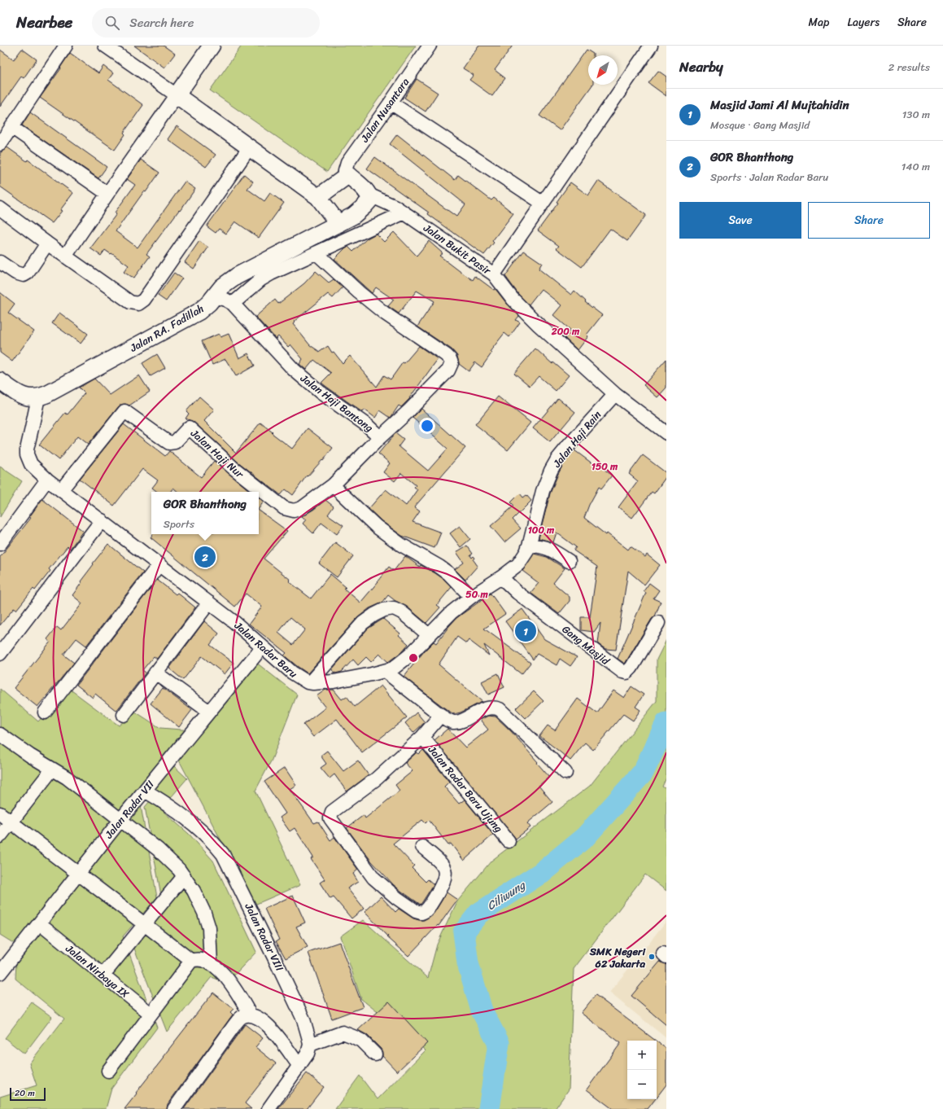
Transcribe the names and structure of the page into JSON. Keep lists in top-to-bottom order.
{
  "streets": {
    "main road": ["Jalan RA. Fadillah"],
    "street": [
      "Jalan Nusantara",
      "Jalan Bukit Pasir",
      "Jalan Haji Bantong",
      "Jalan Haji Rain",
      "Jalan Haji Nur",
      "Gang Masjid",
      "Jalan Radar Baru",
      "Jalan Radar Baru Ujung",
      "Jalan Radar VII",
      "Jalan Radar VIII",
      "Jalan Nirbaya IX"
    ]
  },
  "crossings": [
    ["Jalan Bukit Pasir", "Jalan RA. Fadillah"],
    ["Jalan Bukit Pasir", "Jalan Haji Rain"],
    ["Jalan RA. Fadillah", "Jalan Haji Bantong"],
    ["Jalan RA. Fadillah", "Jalan Radar Baru"],
    ["Jalan Haji Bantong", "Jalan Haji Nur"],
    ["Jalan Haji Rain", "Gang Masjid"],
    ["Jalan Haji Rain", "Jalan Radar Baru"],
    ["Jalan Haji Nur", "Jalan Radar Baru"],
    ["Jalan Radar Baru", "Jalan Radar VII"],
    ["Jalan Radar VII", "Jalan Radar VIII"]
  ],
  "water": ["Ciliwung"],
  "places": ["SMK Negeri 62 Jakarta"],
  "scale_bar": "20 m",
  "north": "bottom left",
  "page": {
    "header": "Nearbee",
    "search": "Search here",
    "nav": ["Map", "Layers", "Share"],
    "heading": ["Nearby", "2 results"],
    "list": [
      {
        "mark": "1",
        "name": "Masjid Jami Al Mujtahidin",
        "note": "Mosque · Gang Masjid",
        "value": "130 m"
      },
      {
        "mark": "2",
        "name": "GOR Bhanthong",
        "note": "Sports · Jalan Radar Baru",
        "value": "140 m"
      }
    ],
    "buttons": ["Save", "Share"],
    "popup": ["GOR Bhanthong", "Sports"],
    "pins": ["2", "1"],
    "map_buttons": ["+", "−"],
    "scale": "20 m"
  },
  "rings": [
    "200 m",
    "150 m",
    "100 m",
    "50 m"
  ]
}
